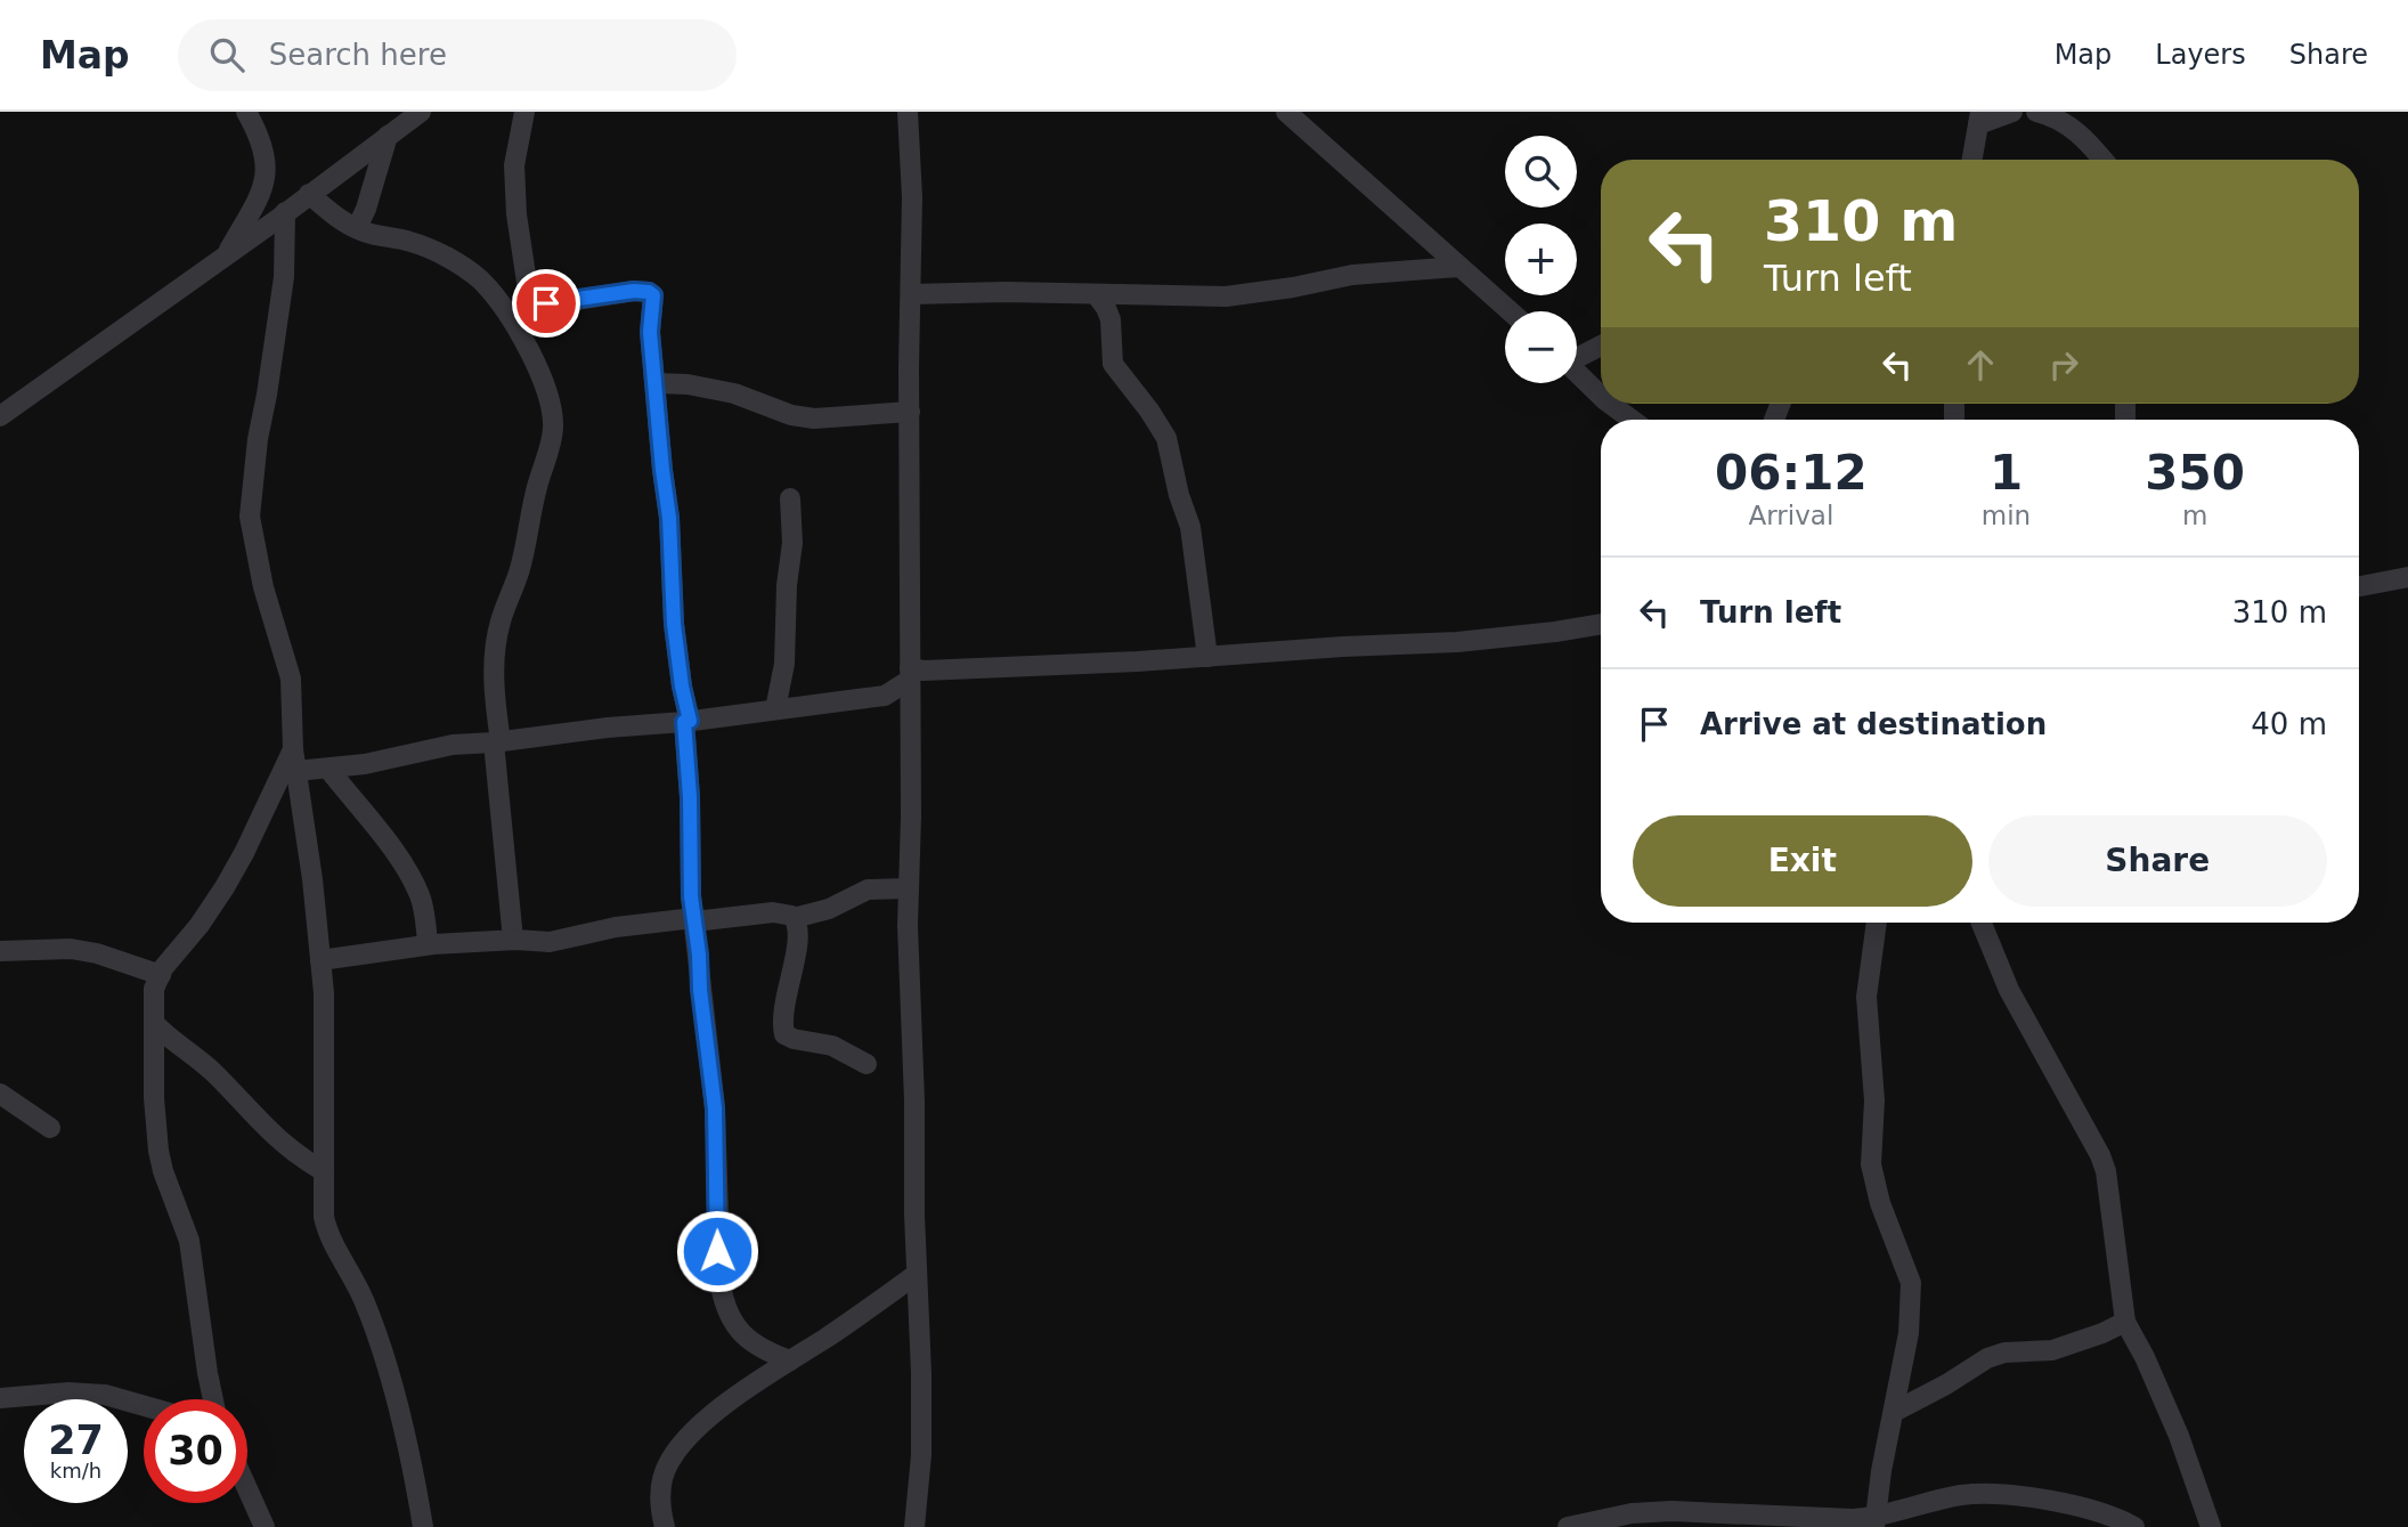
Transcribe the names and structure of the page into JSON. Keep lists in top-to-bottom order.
{
  "page": {
    "header": "Map",
    "search": "Search here",
    "nav": ["Map", "Layers", "Share"],
    "map_buttons": ["+", "−"],
    "turn": ["310 m", "Turn left"],
    "eta": [
      "06:12",
      "Arrival",
      "1",
      "min",
      "350",
      "m"
    ],
    "list": [
      {
        "name": "Turn left",
        "value": "310 m"
      },
      {
        "name": "Arrive at destination",
        "value": "40 m"
      }
    ],
    "buttons": ["Exit", "Share"],
    "speed": "27 km/h",
    "limit": "30"
  }
}
